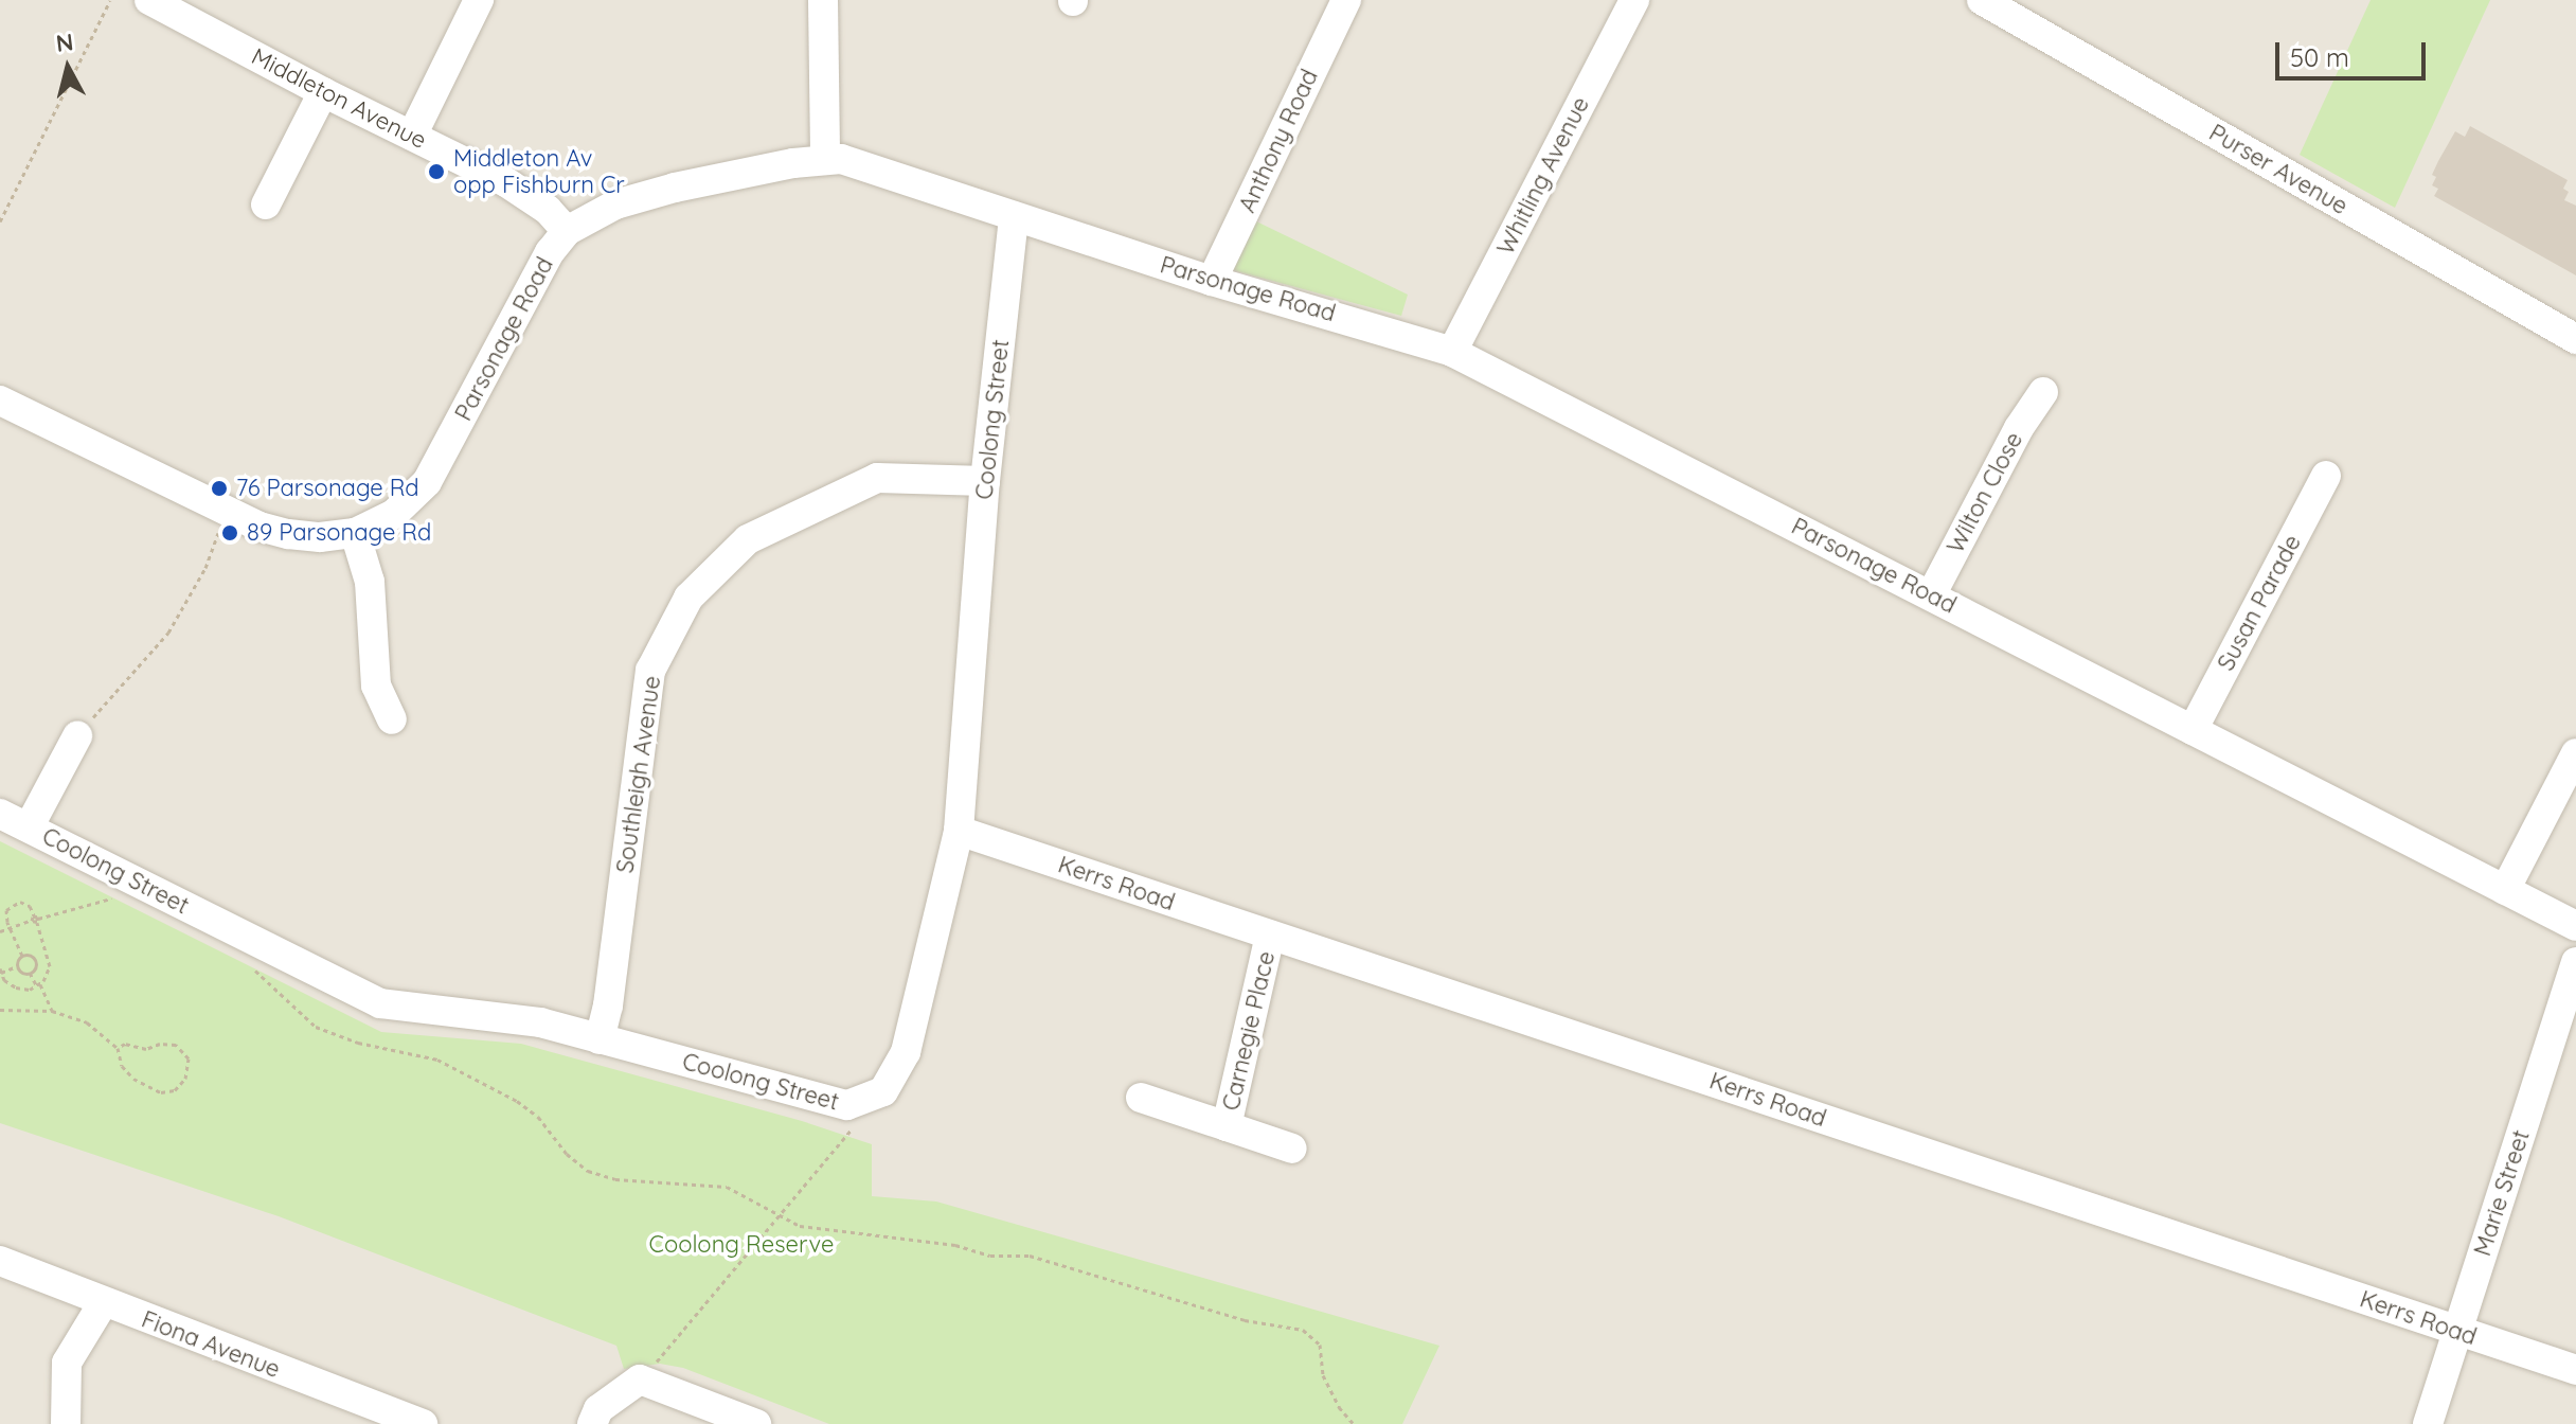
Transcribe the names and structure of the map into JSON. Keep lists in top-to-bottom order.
{
  "streets": {
    "street": [
      "Middleton Avenue",
      "Anthony Road",
      "Purser Avenue",
      "Whitling Avenue",
      "Parsonage Road",
      "Coolong Street",
      "Wilton Close",
      "Susan Parade",
      "Southleigh Avenue",
      "Kerrs Road",
      "Carnegie Place",
      "Marie Street",
      "Fiona Avenue"
    ]
  },
  "crossings": [
    ["Middleton Avenue", "Parsonage Road"],
    ["Anthony Road", "Parsonage Road"],
    ["Whitling Avenue", "Parsonage Road"],
    ["Parsonage Road", "Coolong Street"],
    ["Parsonage Road", "Wilton Close"],
    ["Parsonage Road", "Susan Parade"],
    ["Coolong Street", "Southleigh Avenue"],
    ["Coolong Street", "Kerrs Road"],
    ["Kerrs Road", "Carnegie Place"],
    ["Kerrs Road", "Marie Street"]
  ],
  "parks": ["Coolong Reserve"],
  "places": ["Middleton Av opp Fishburn Cr", "76 Parsonage Rd", "89 Parsonage Rd"],
  "scale_bar": "50 m",
  "north": "top"
}
